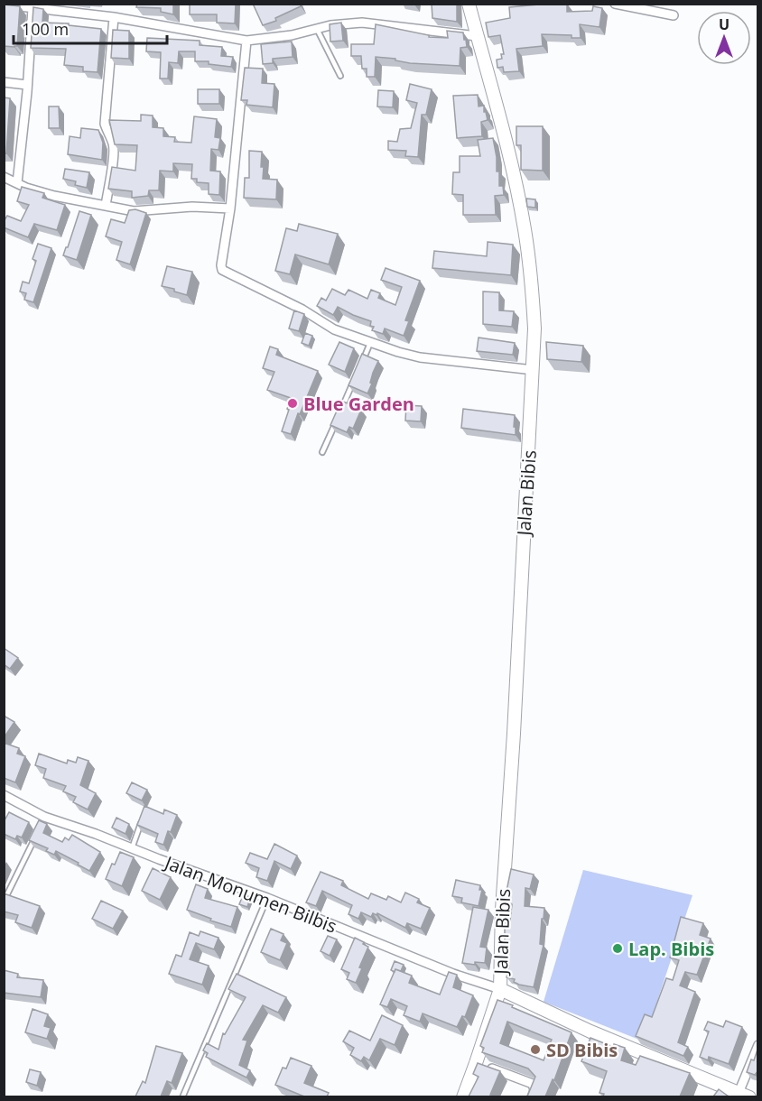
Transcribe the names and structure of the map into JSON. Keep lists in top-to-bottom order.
{
  "streets": {
    "main road": ["Jalan Bibis"],
    "street": ["Jalan Monumen Bilbis"]
  },
  "crossings": [
    ["Jalan Bibis", "Jalan Monumen Bilbis"]
  ],
  "places": ["Blue Garden", "Lap. Bibis", "SD Bibis"],
  "scale_bar": "100 m",
  "north": "top"
}
